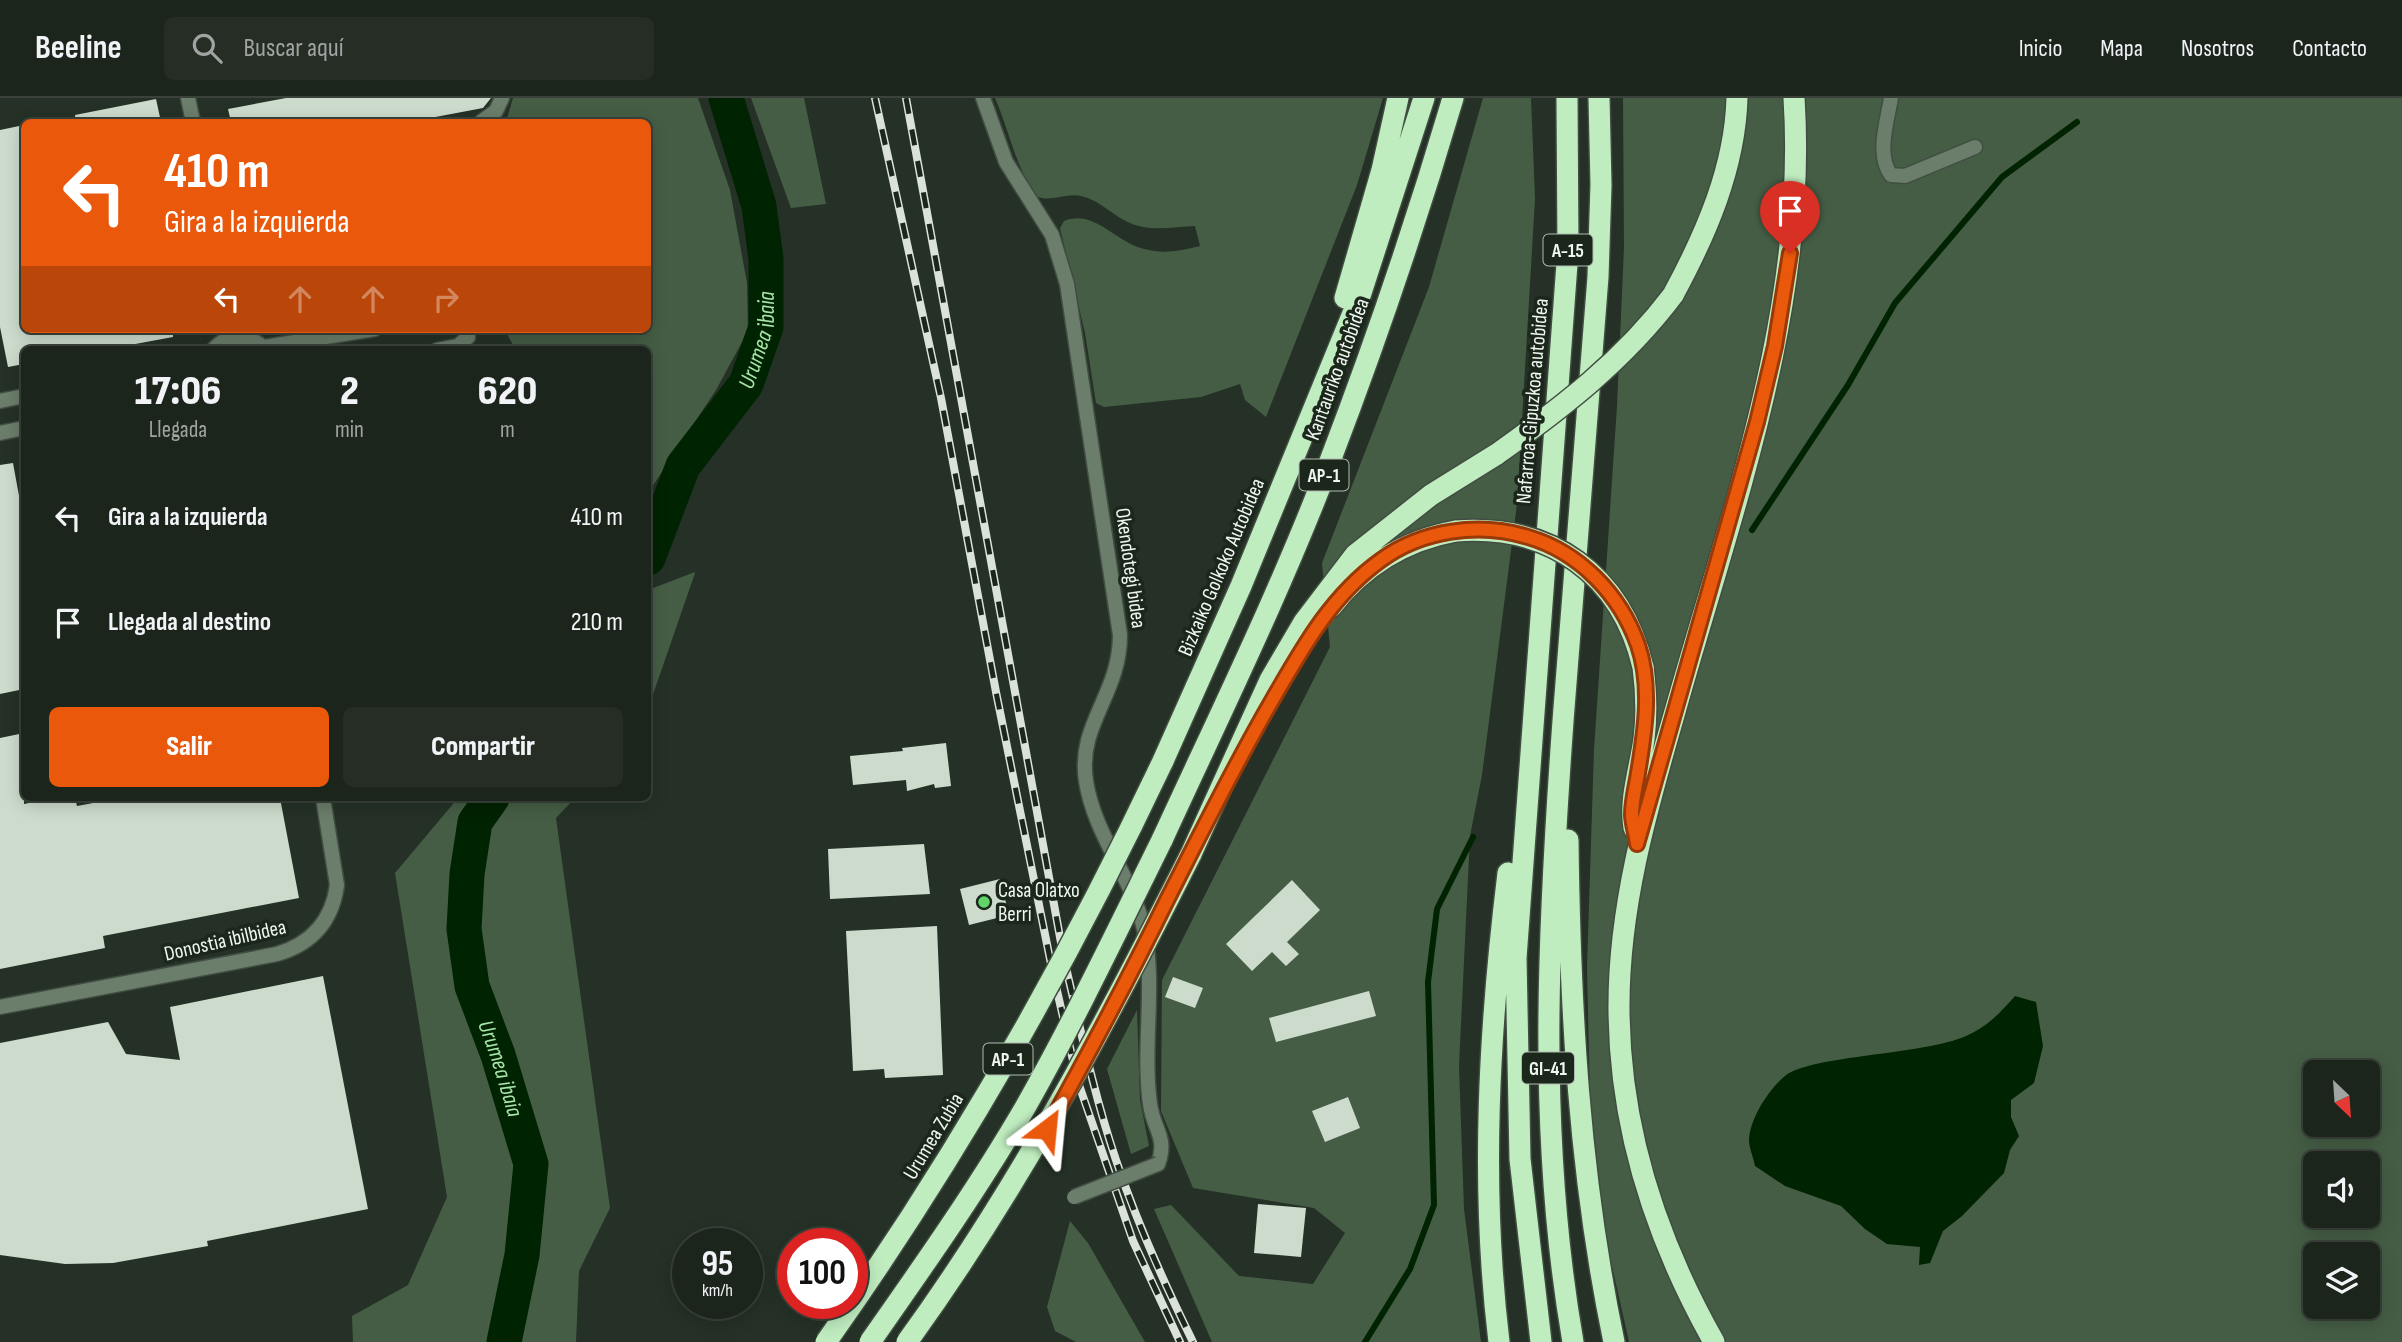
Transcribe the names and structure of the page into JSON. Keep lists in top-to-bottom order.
{
  "streets": {
    "highway": [
      "A-15",
      "Kantauriko autobidea",
      "Nafarroa-Gipuzkoa autobidea",
      "AP-1",
      "Bizkaiko Golkoko Autobidea",
      "GI-41",
      "Urumea Zubia"
    ],
    "street": ["Okendotegi bidea", "Donostia ibilbidea"]
  },
  "crossings": [
    ["A-15", "GI-41"],
    ["Kantauriko autobidea", "Bizkaiko Golkoko Autobidea"],
    ["Nafarroa-Gipuzkoa autobidea", "GI-41"],
    ["Bizkaiko Golkoko Autobidea", "Urumea Zubia"]
  ],
  "water": ["Urumea ibaia"],
  "places": ["Casa Olatxo Berri"],
  "north": "bottom right",
  "page": {
    "header": "Beeline",
    "search": "Buscar aquí",
    "nav": [
      "Inicio",
      "Mapa",
      "Nosotros",
      "Contacto"
    ],
    "turn": ["410 m", "Gira a la izquierda"],
    "eta": [
      "17:06",
      "Llegada",
      "2",
      "min",
      "620",
      "m"
    ],
    "list": [
      {
        "name": "Gira a la izquierda",
        "value": "410 m"
      },
      {
        "name": "Llegada al destino",
        "value": "210 m"
      }
    ],
    "buttons": ["Salir", "Compartir"],
    "speed": "95 km/h",
    "limit": "100"
  }
}
